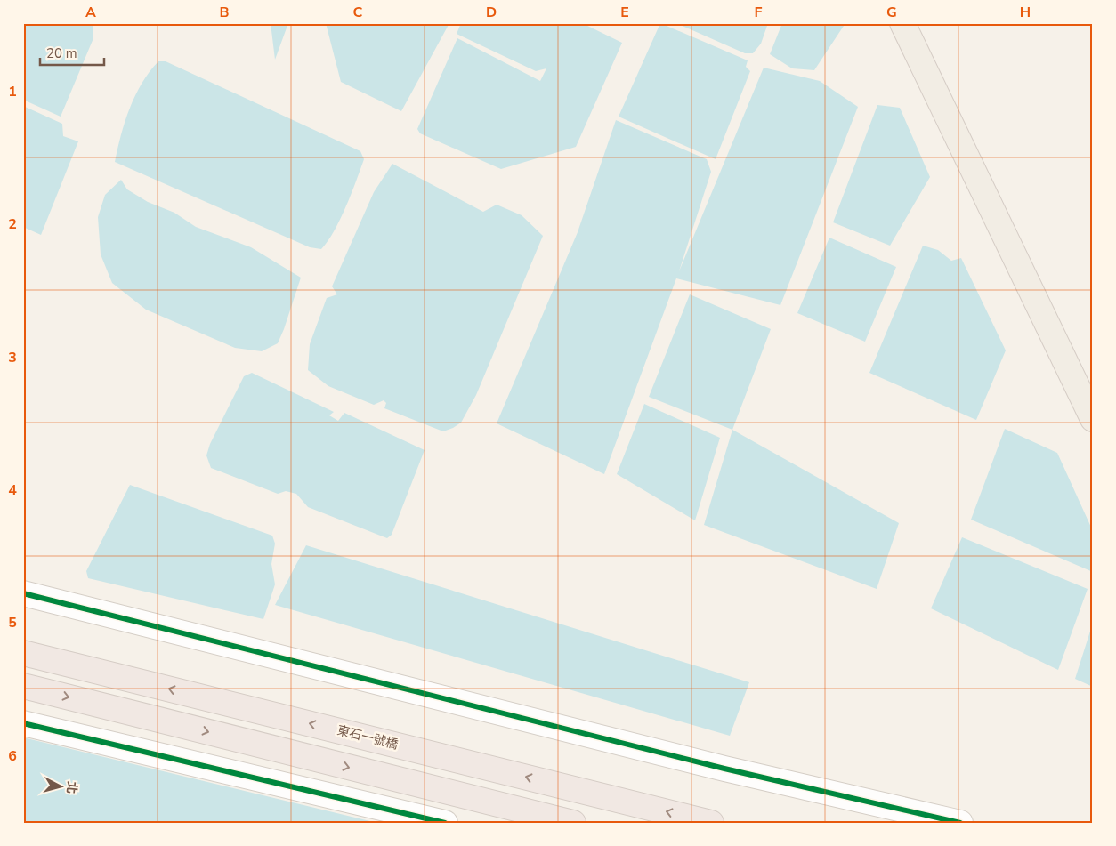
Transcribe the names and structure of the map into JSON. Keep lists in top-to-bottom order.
{
  "streets": {
    "highway": ["東石一號橋"]
  },
  "scale_bar": "20 m",
  "north": "right",
  "grid": {
    "columns": [
      "A",
      "B",
      "C",
      "D",
      "E",
      "F",
      "G",
      "H"
    ],
    "rows": [
      "1",
      "2",
      "3",
      "4",
      "5",
      "6"
    ]
  }
}
